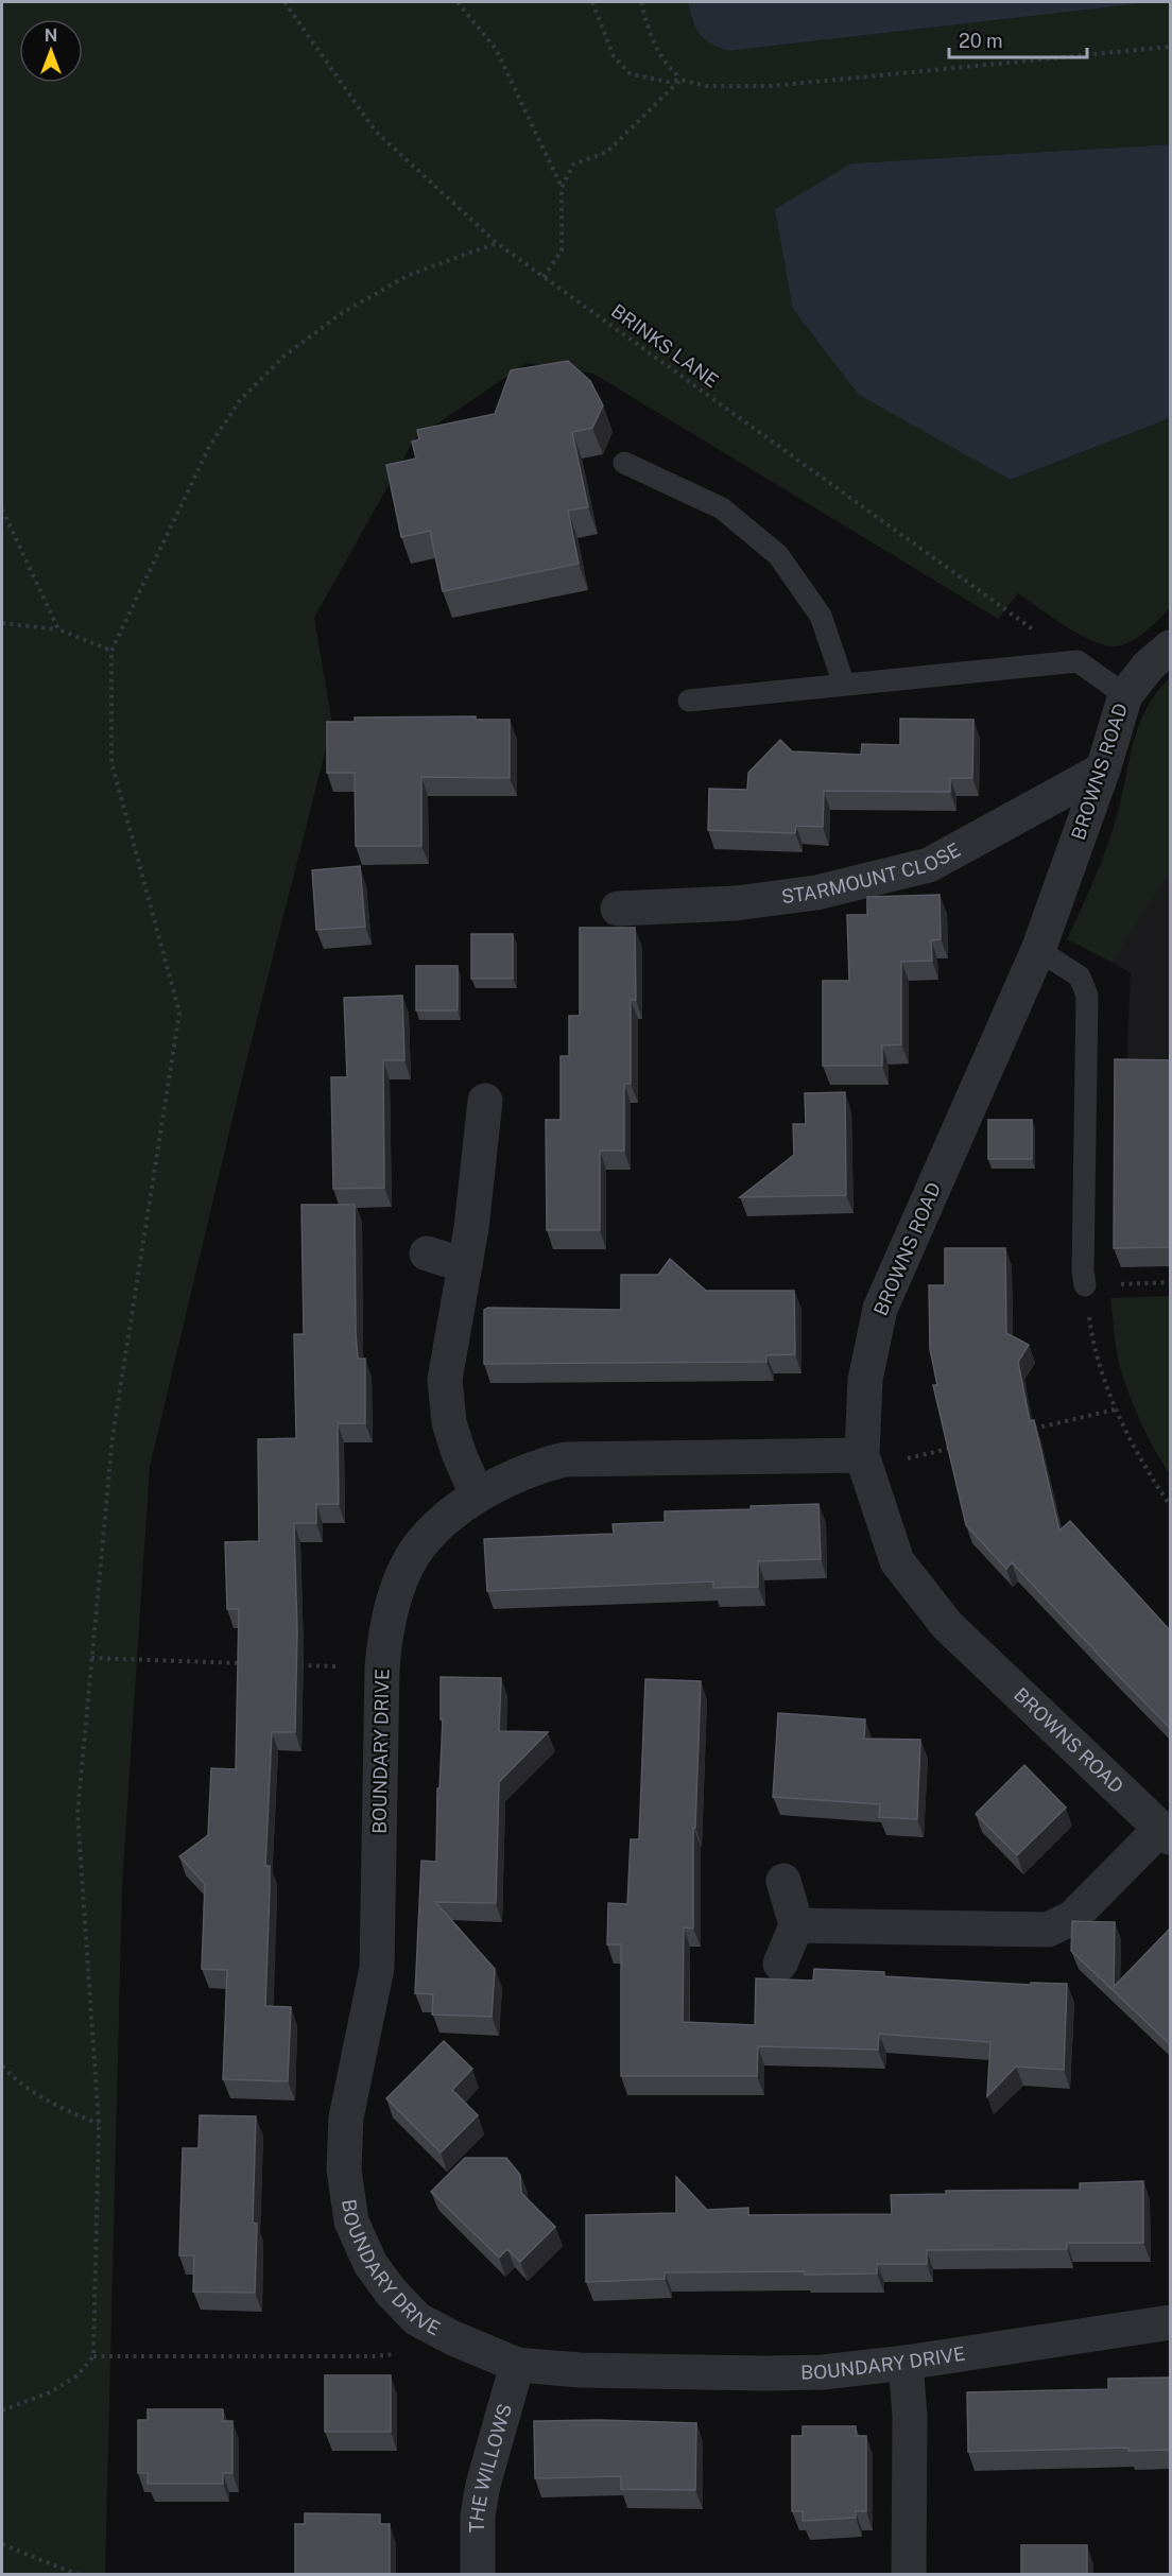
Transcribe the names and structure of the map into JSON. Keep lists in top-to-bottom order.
{
  "streets": {
    "street": [
      "BROWNS ROAD",
      "STARMOUNT CLOSE",
      "BOUNDARY DRIVE",
      "THE WILLOWS"
    ],
    "path": ["BRINKS LANE"]
  },
  "crossings": [
    ["BROWNS ROAD", "STARMOUNT CLOSE"],
    ["BROWNS ROAD", "BOUNDARY DRIVE"],
    ["BOUNDARY DRIVE", "THE WILLOWS"]
  ],
  "scale_bar": "20 m",
  "north": "top"
}
